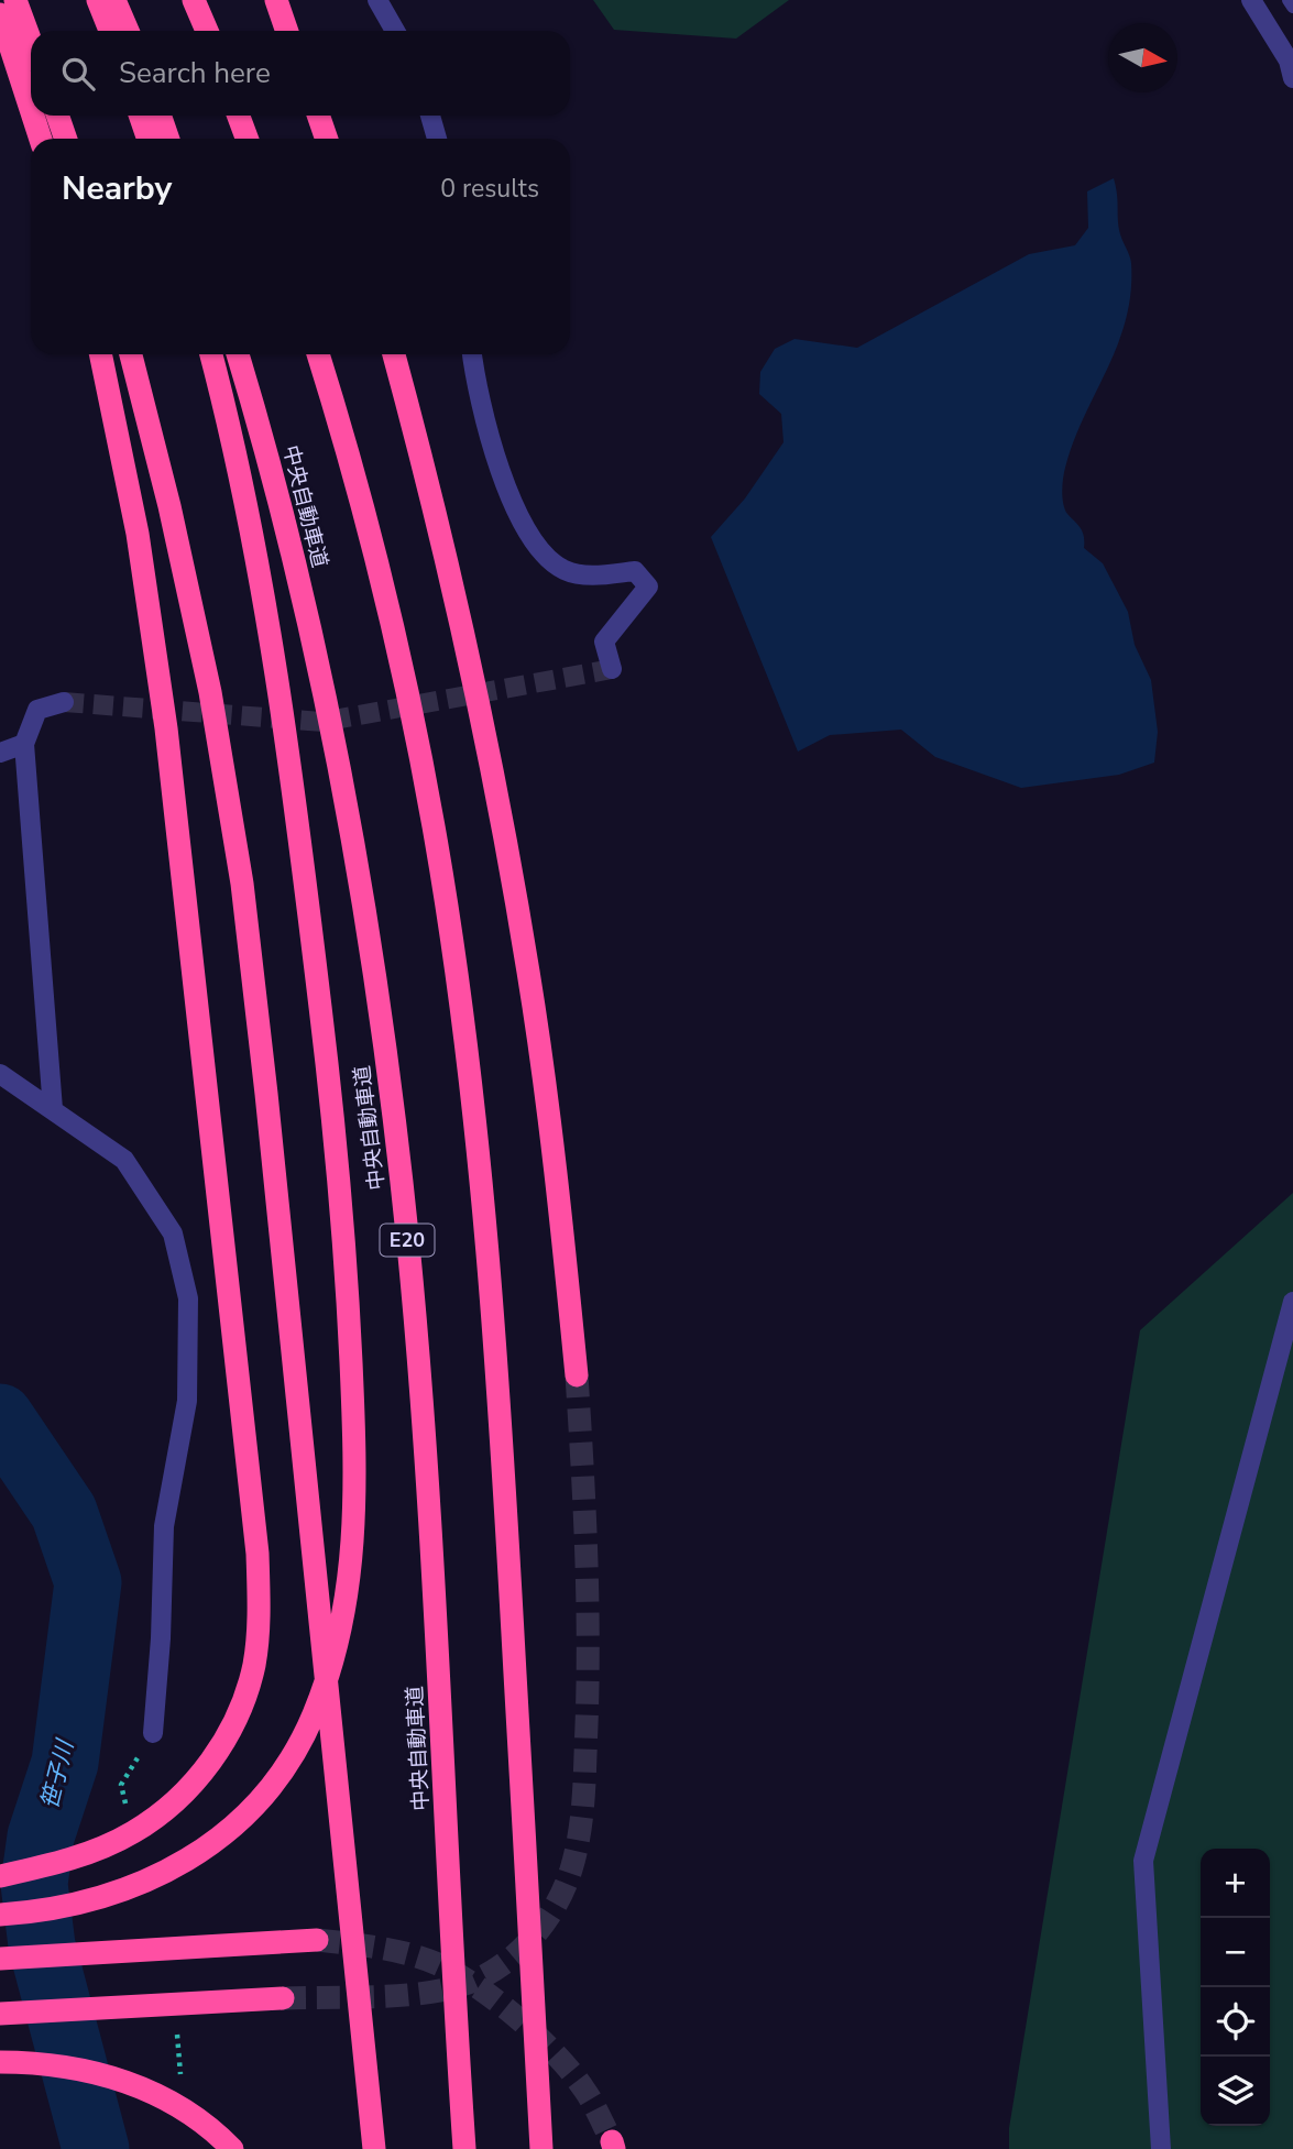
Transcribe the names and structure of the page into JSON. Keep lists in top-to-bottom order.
{
  "streets": {
    "highway": ["中央自動車道", "E20"]
  },
  "water": ["笹子川"],
  "north": "right",
  "page": {
    "search": "Search here",
    "heading": ["Nearby", "0 results"],
    "map_buttons": ["+", "−"]
  }
}
